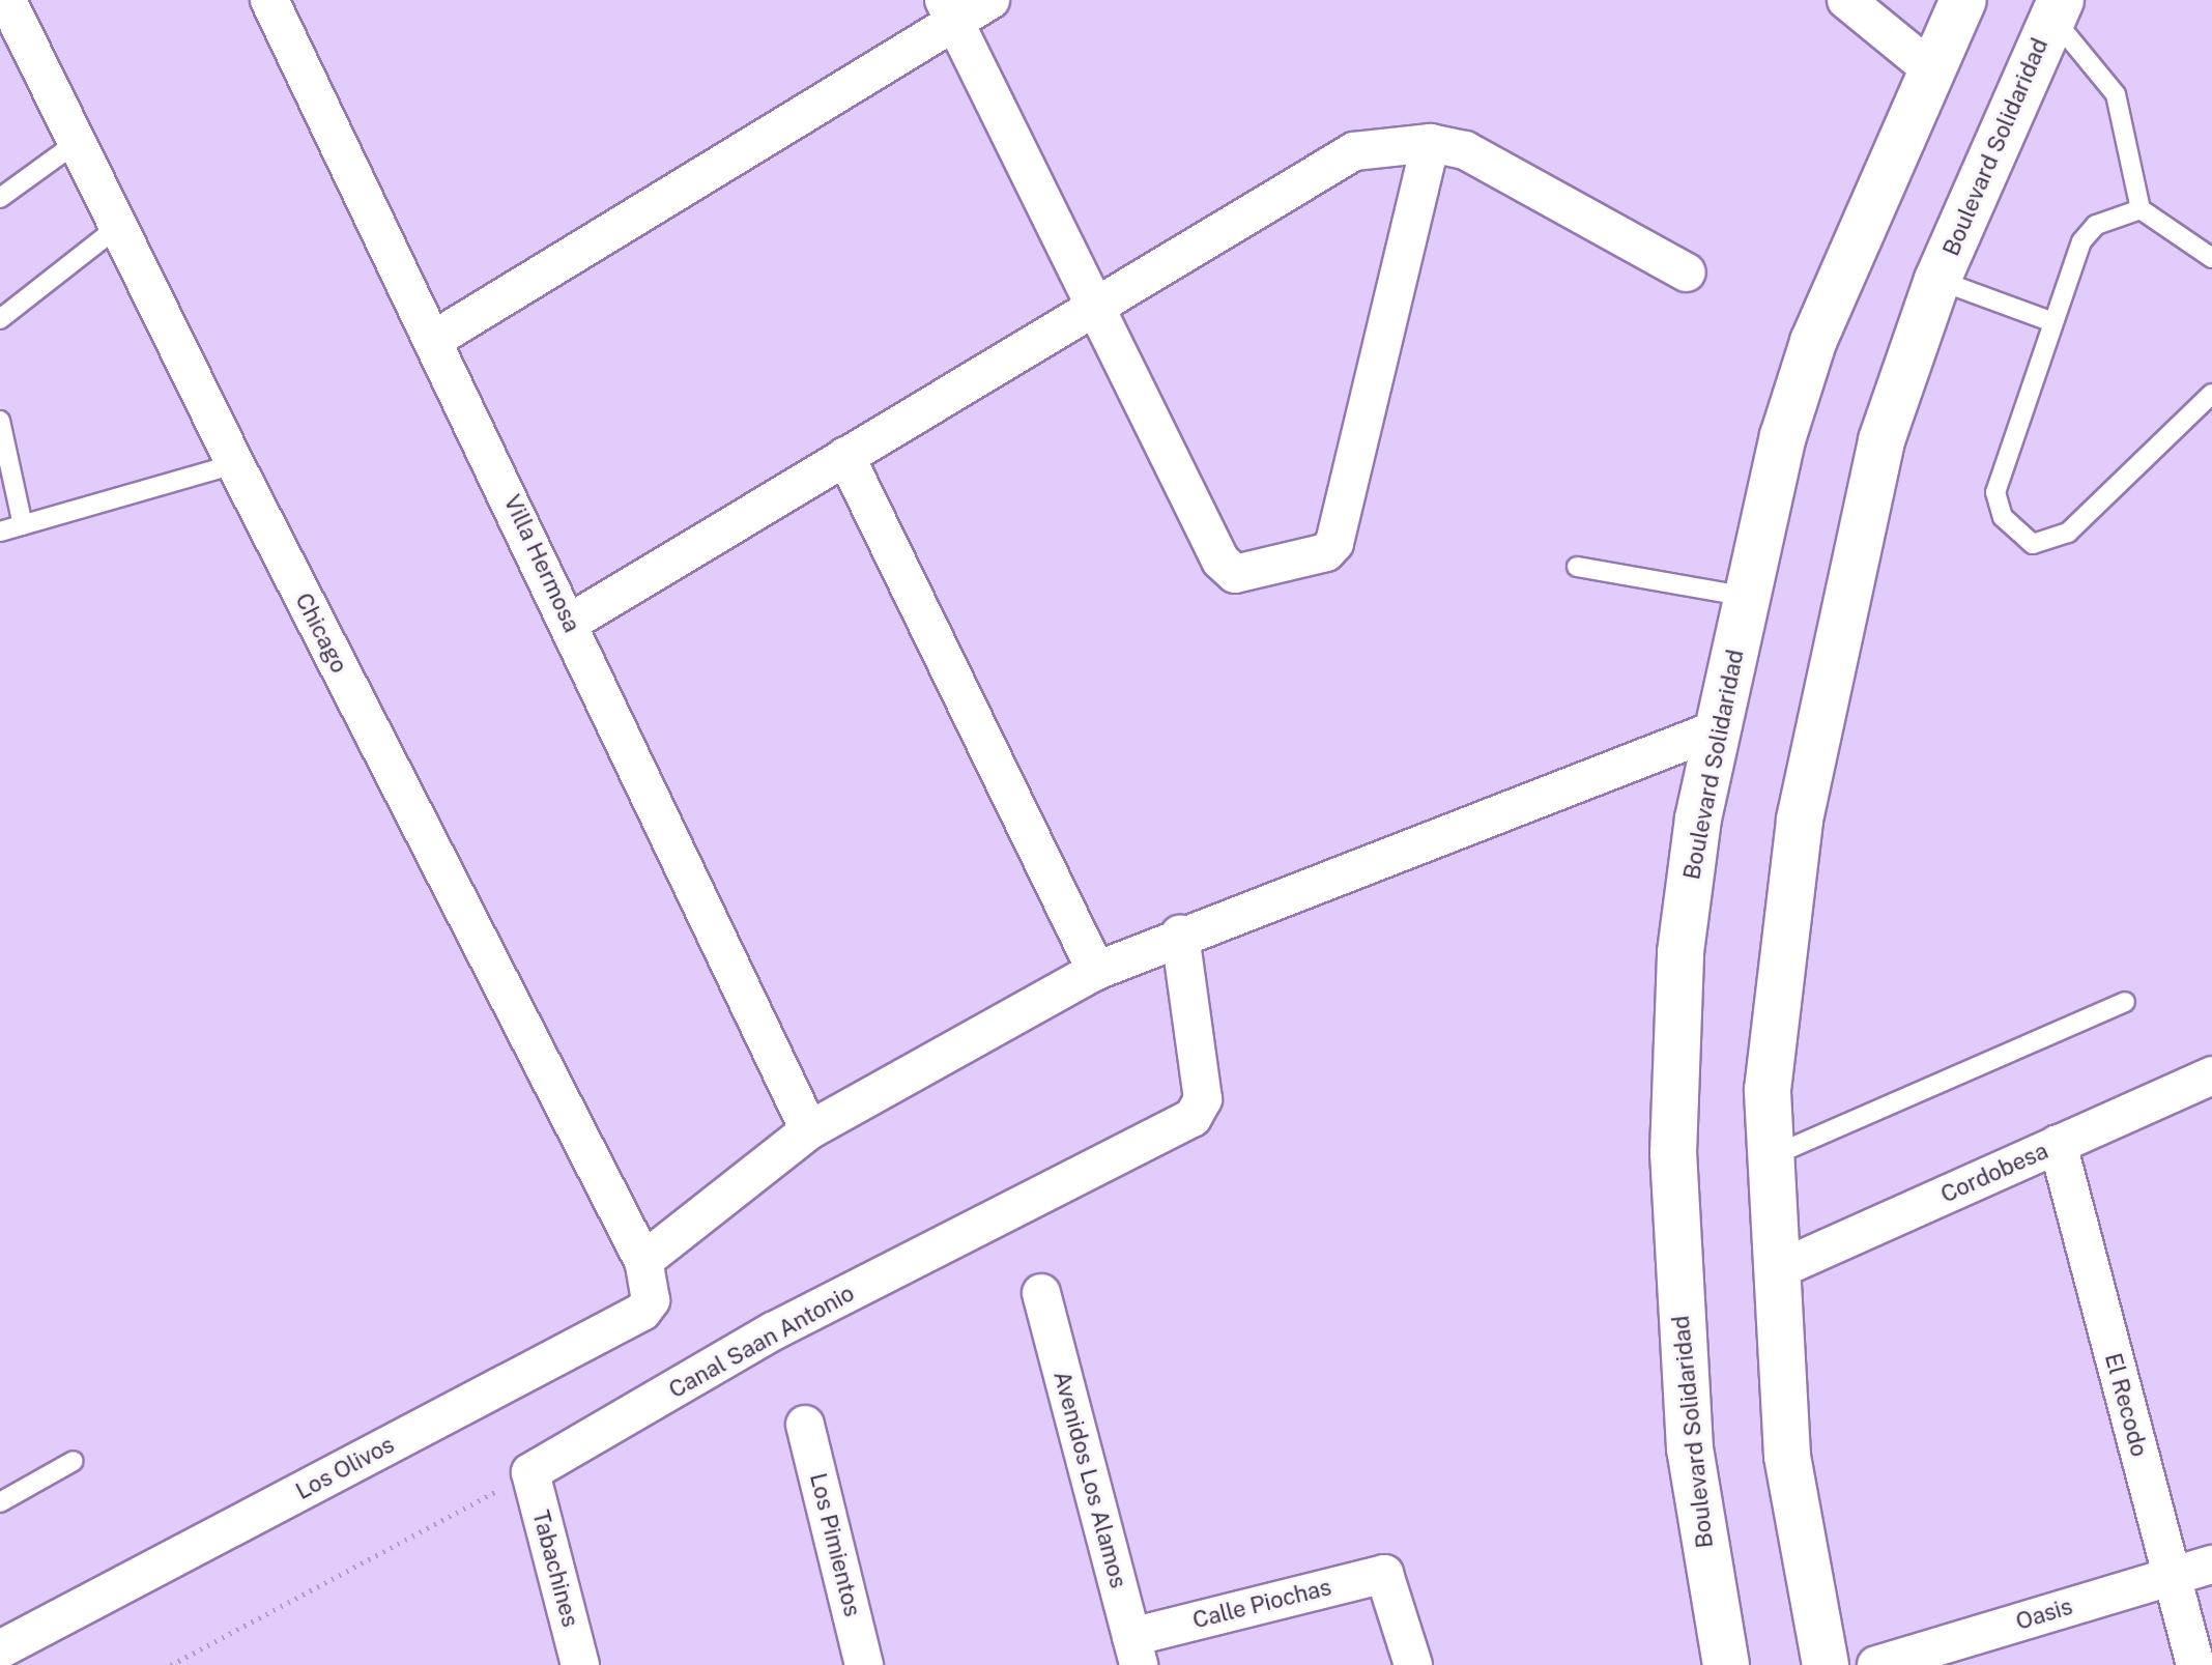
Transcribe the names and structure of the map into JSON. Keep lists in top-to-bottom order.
{
  "streets": {
    "main road": ["Boulevard Solidaridad"],
    "street": [
      "Villa Hermosa",
      "Chicago",
      "Cordobesa",
      "Canal Saan Antonio",
      "El Recodo",
      "Los Olivos",
      "Avenidos Los Alamos",
      "Los Pimientos",
      "Tabachines",
      "Calle Piochas",
      "Oasis"
    ]
  },
  "crossings": [
    ["Boulevard Solidaridad", "Cordobesa"],
    ["Chicago", "Los Olivos"],
    ["Cordobesa", "El Recodo"],
    ["Canal Saan Antonio", "Tabachines"],
    ["El Recodo", "Oasis"],
    ["Avenidos Los Alamos", "Calle Piochas"]
  ]
}
